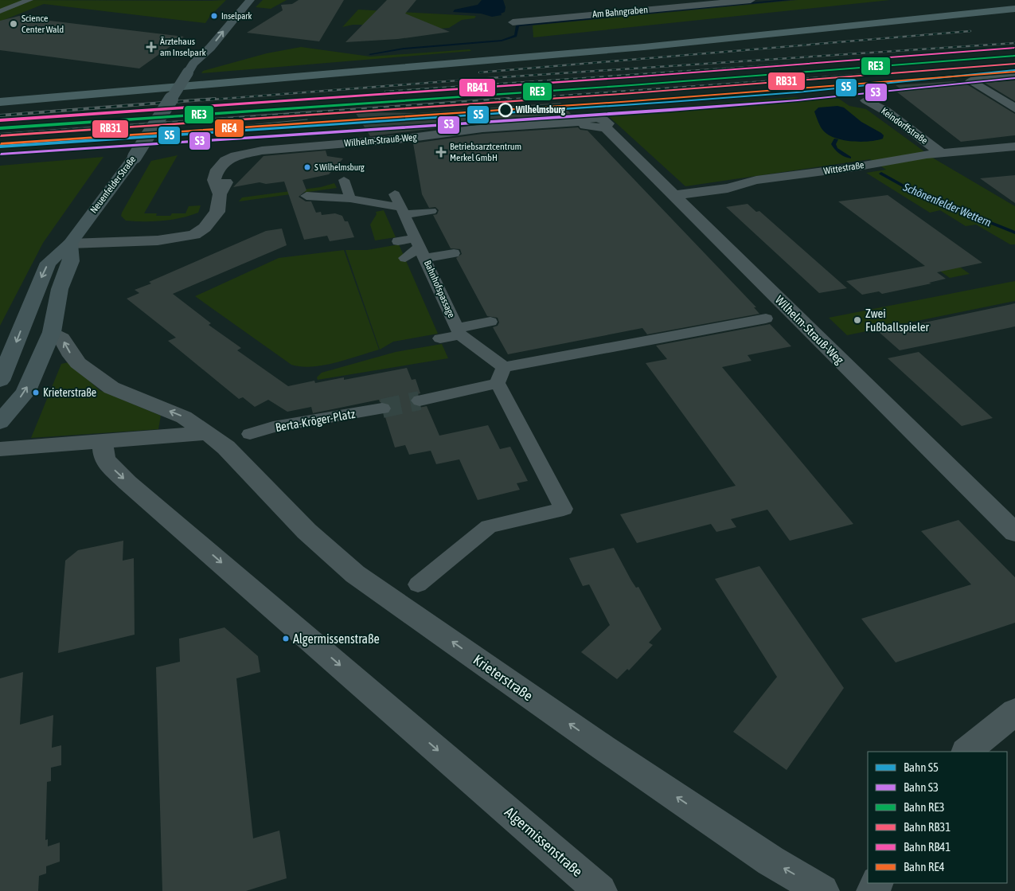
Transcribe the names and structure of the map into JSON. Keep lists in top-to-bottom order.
{
  "streets": {
    "main road": ["Neuenfelder Straße"],
    "street": [
      "Am Bahngraben",
      "Keindorffstraße",
      "Wilhelm-Strauß-Weg",
      "Wittestraße",
      "Bahnhofspassage",
      "Berta-Kröger-Platz",
      "Krieterstraße",
      "Algermissenstraße"
    ]
  },
  "crossings": [
    ["Keindorffstraße", "Wittestraße"],
    ["Wilhelm-Strauß-Weg", "Wittestraße"],
    ["Wilhelm-Strauß-Weg", "Neuenfelder Straße"]
  ],
  "one_way": ["Krieterstraße", "Algermissenstraße"],
  "water": ["Schönenfelder Wettern"],
  "places": {
    "other": [
      "Inselpark",
      "Science Center Wald",
      "Wilhelmsburg",
      "S Wilhelmsburg",
      "Zwei Fußballspieler",
      "Krieterstraße",
      "Algermissenstraße"
    ],
    "health": ["Ärztehaus am Inselpark", "Betriebsarztcentrum Merkel GmbH"]
  },
  "lines": [
    "rail line RB41",
    "rail line RE3",
    "rail line RB31",
    "rail line S5",
    "rail line RE4",
    "rail line S3"
  ],
  "legend": [
    "Bahn S5",
    "Bahn S3",
    "Bahn RE3",
    "Bahn RB31",
    "Bahn RB41",
    "Bahn RE4"
  ]
}
